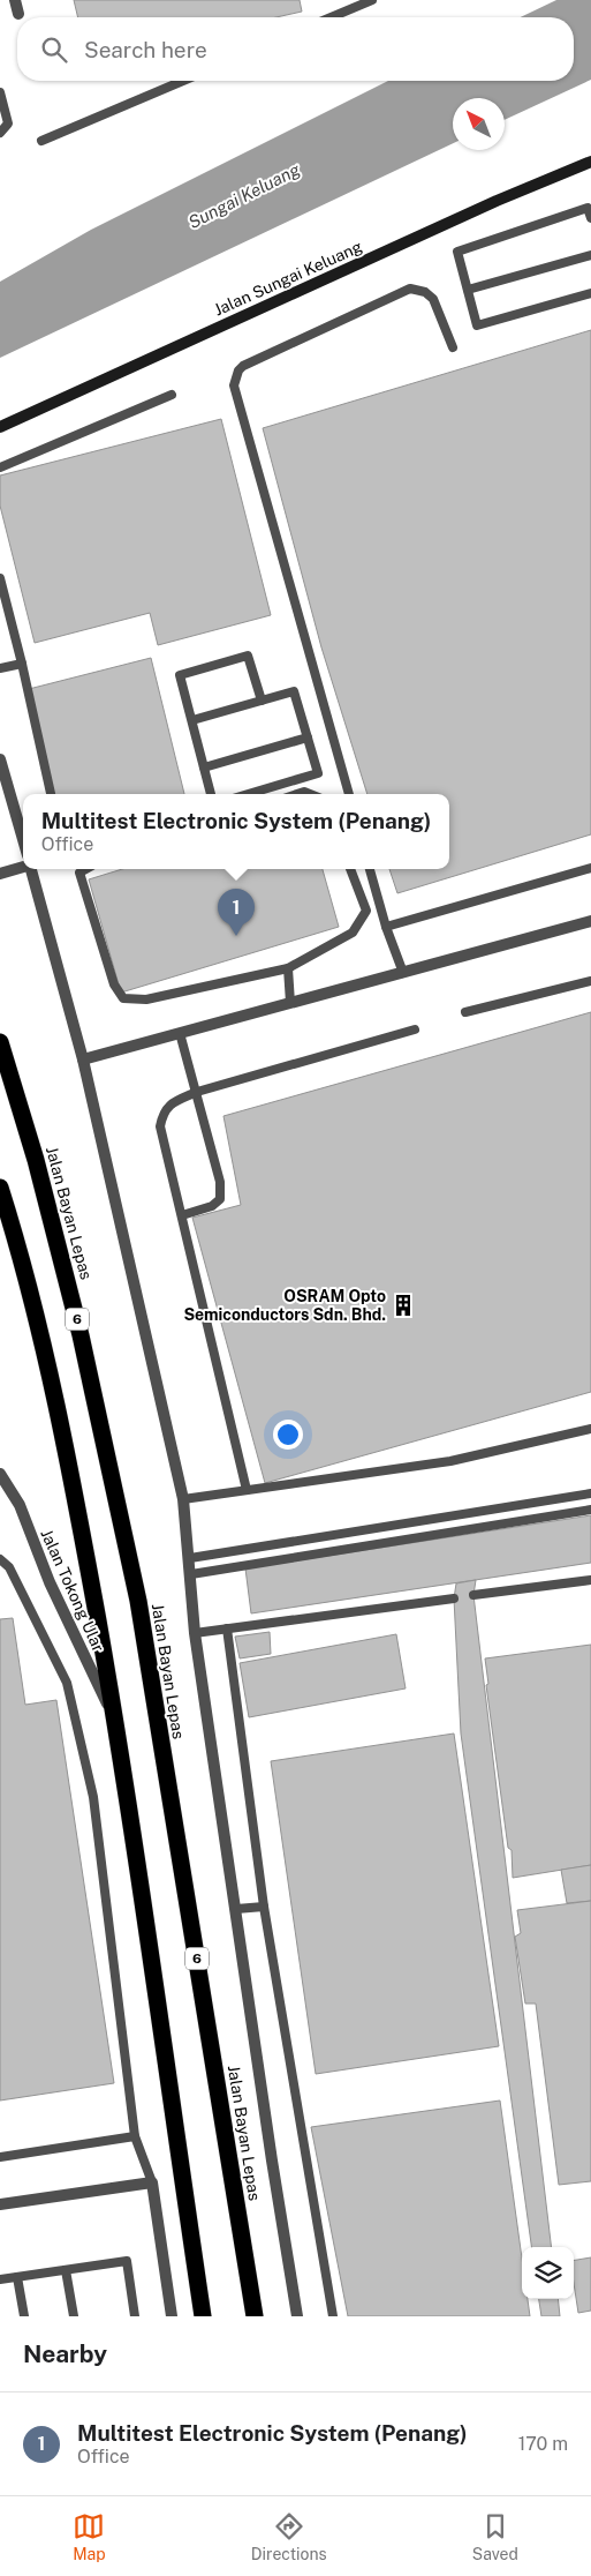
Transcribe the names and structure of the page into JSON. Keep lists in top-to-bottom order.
{
  "streets": {
    "highway": ["Jalan Bayan Lepas", "6"],
    "street": ["Jalan Sungai Keluang", "Jalan Tokong Ular"]
  },
  "water": ["Sungai Keluang"],
  "places": {
    "building": ["OSRAM Opto Semiconductors Sdn. Bhd."]
  },
  "north": "top left",
  "page": {
    "search": "Search here",
    "popup": ["Multitest Electronic System (Penang)", "Office"],
    "pins": "1",
    "heading": "Nearby",
    "list": [
      {
        "mark": "1",
        "name": "Multitest Electronic System (Penang)",
        "note": "Office",
        "value": "170 m"
      }
    ],
    "nav": ["Map", "Directions", "Saved"]
  }
}
